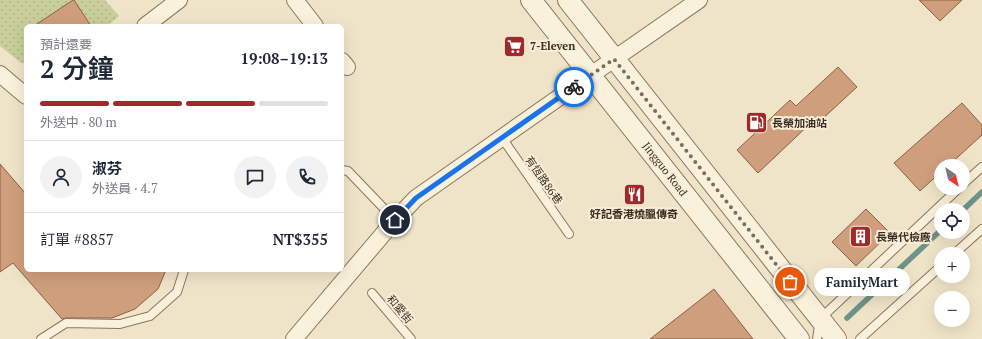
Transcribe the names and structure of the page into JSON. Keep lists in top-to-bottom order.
{
  "streets": {
    "street": ["Jingguo Road"],
    "lane": ["有恆路86巷", "和愛街"]
  },
  "places": {
    "supermarket": ["7-Eleven"],
    "fuel station": ["長榮加油站"],
    "restaurant": ["好記香港燒臘傳奇"],
    "building": ["長榮代檢廠"],
    "other": ["FamilyMart"]
  },
  "north": "bottom right",
  "page": {
    "heading": ["2 分鐘", "預計還要", "19:08–19:13"],
    "panel": [
      "淑芬",
      "外送員 · 4.7",
      "訂單 #8857",
      "NT$355"
    ],
    "bar": "外送中 · 80 m",
    "map_buttons": ["+", "−"],
    "bubble": "FamilyMart"
  }
}
